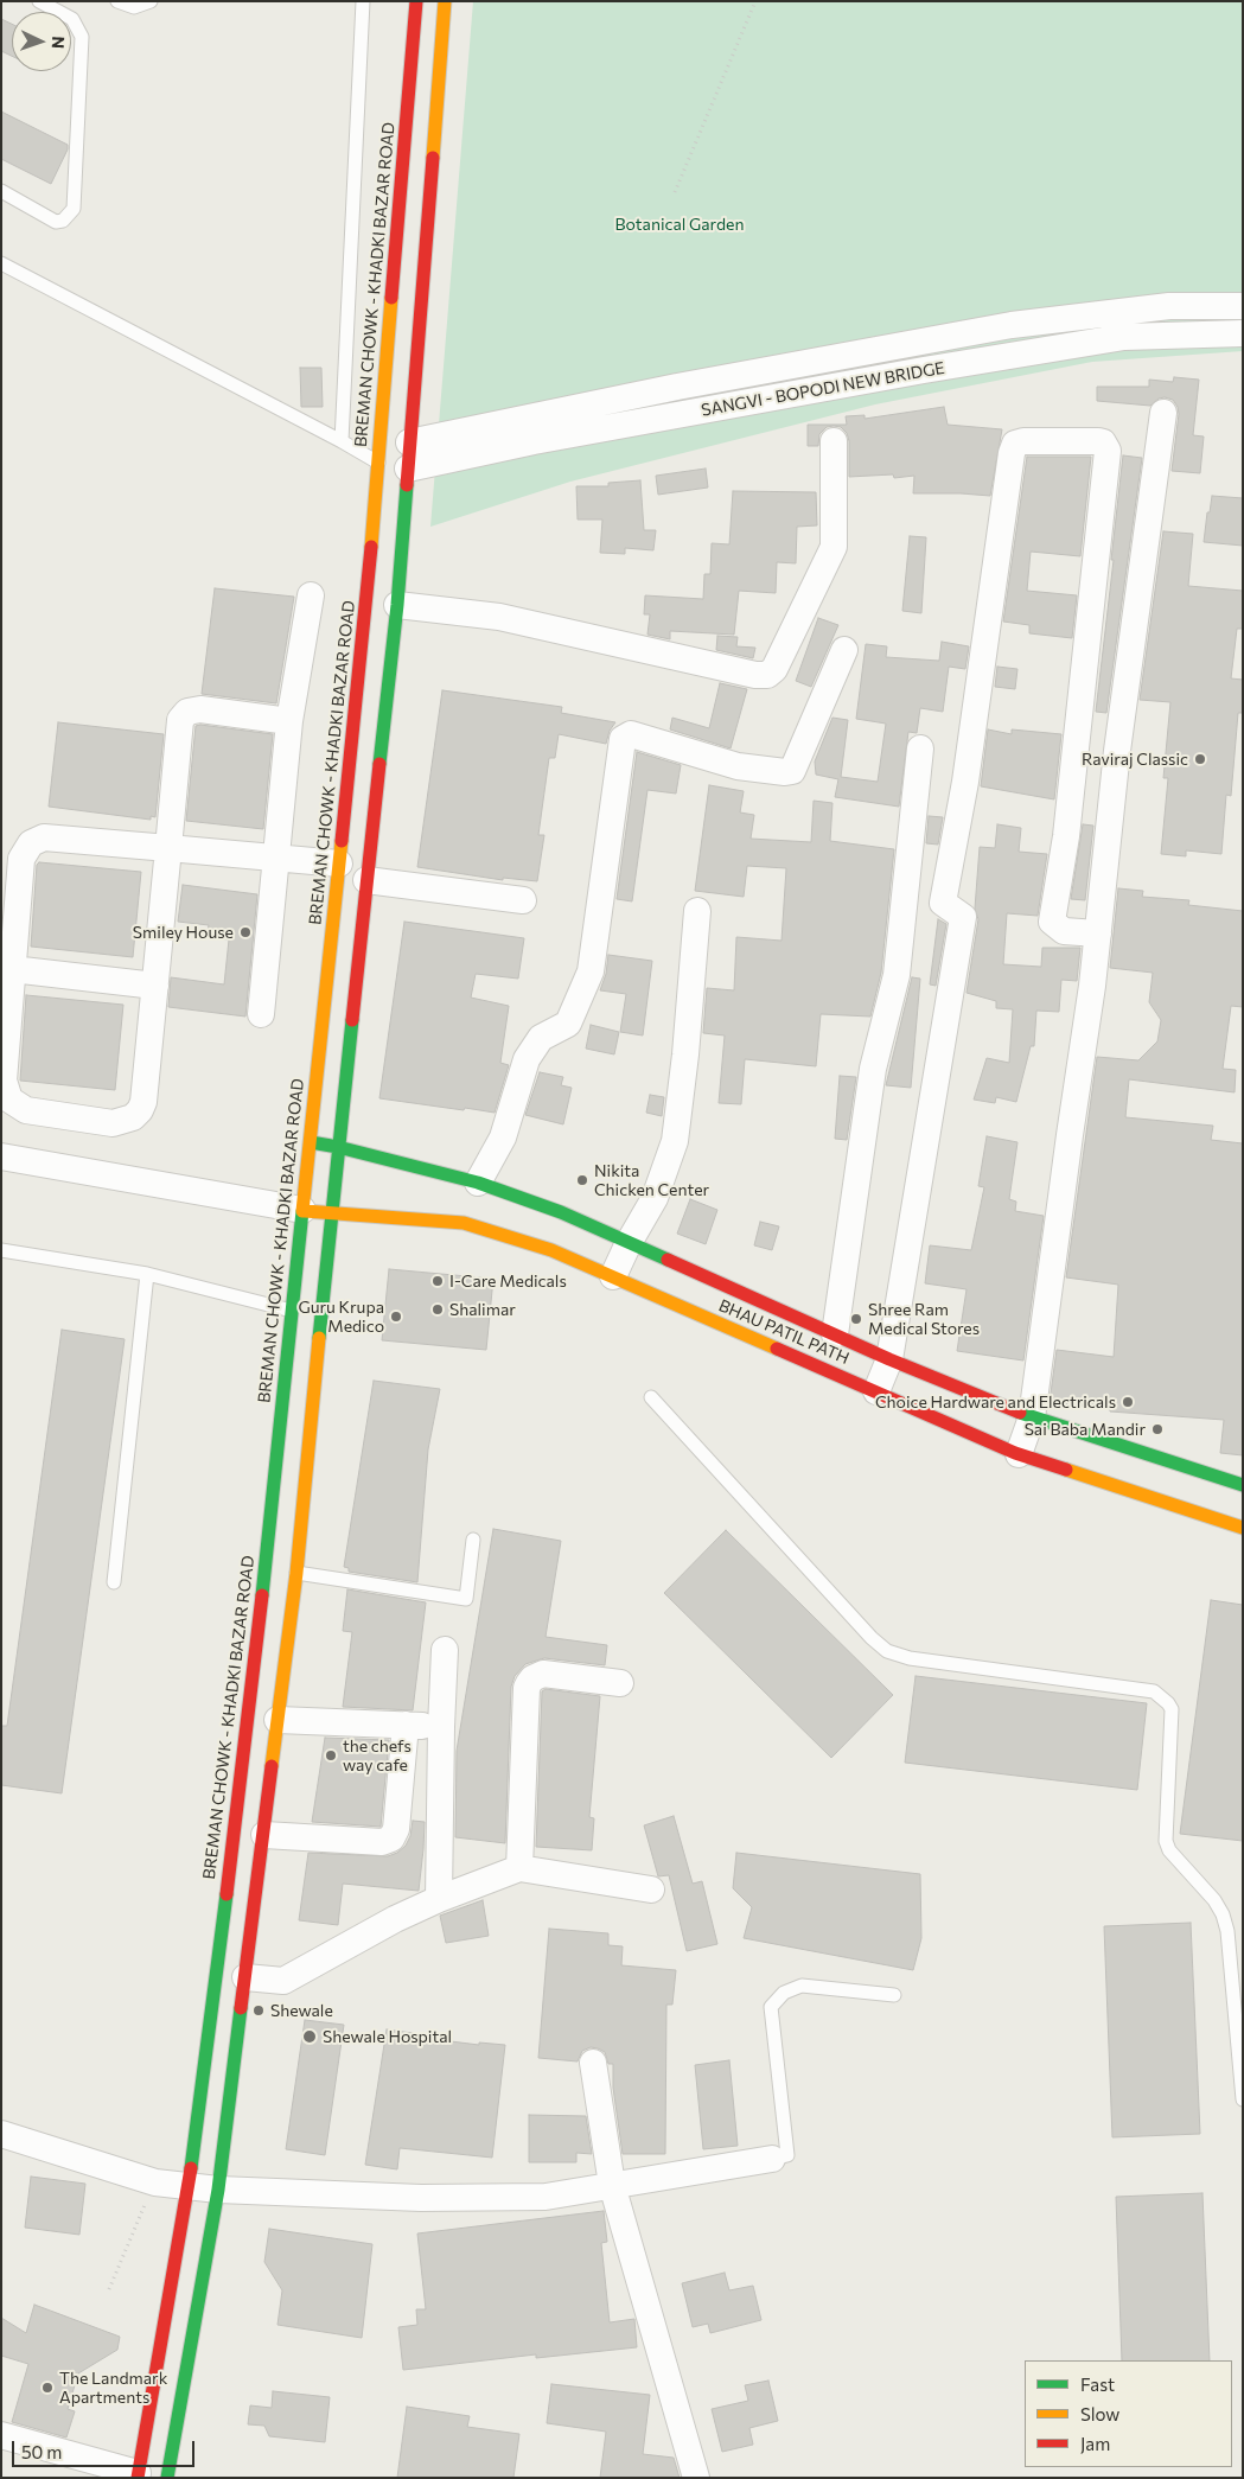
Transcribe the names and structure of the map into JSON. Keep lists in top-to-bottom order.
{
  "streets": {
    "main road": ["BREMAN CHOWK - KHADKI BAZAR ROAD", "BHAU PATIL PATH"],
    "street": ["SANGVI - BOPODI NEW BRIDGE"]
  },
  "crossings": [
    ["BREMAN CHOWK - KHADKI BAZAR ROAD", "SANGVI - BOPODI NEW BRIDGE"],
    ["BREMAN CHOWK - KHADKI BAZAR ROAD", "BHAU PATIL PATH"]
  ],
  "parks": ["Botanical Garden"],
  "places": [
    "Raviraj Classic",
    "Smiley House",
    "Nikita Chicken Center",
    "I-Care Medicals",
    "Shalimar",
    "Guru Krupa Medico",
    "Shree Ram Medical Stores",
    "Choice Hardware and Electricals",
    "Sai Baba Mandir",
    "the chefs way cafe",
    "Shewale",
    "Shewale Hospital",
    "The Landmark Apartments"
  ],
  "legend": ["Fast", "Slow", "Jam"],
  "scale_bar": "50 m",
  "north": "right"
}
